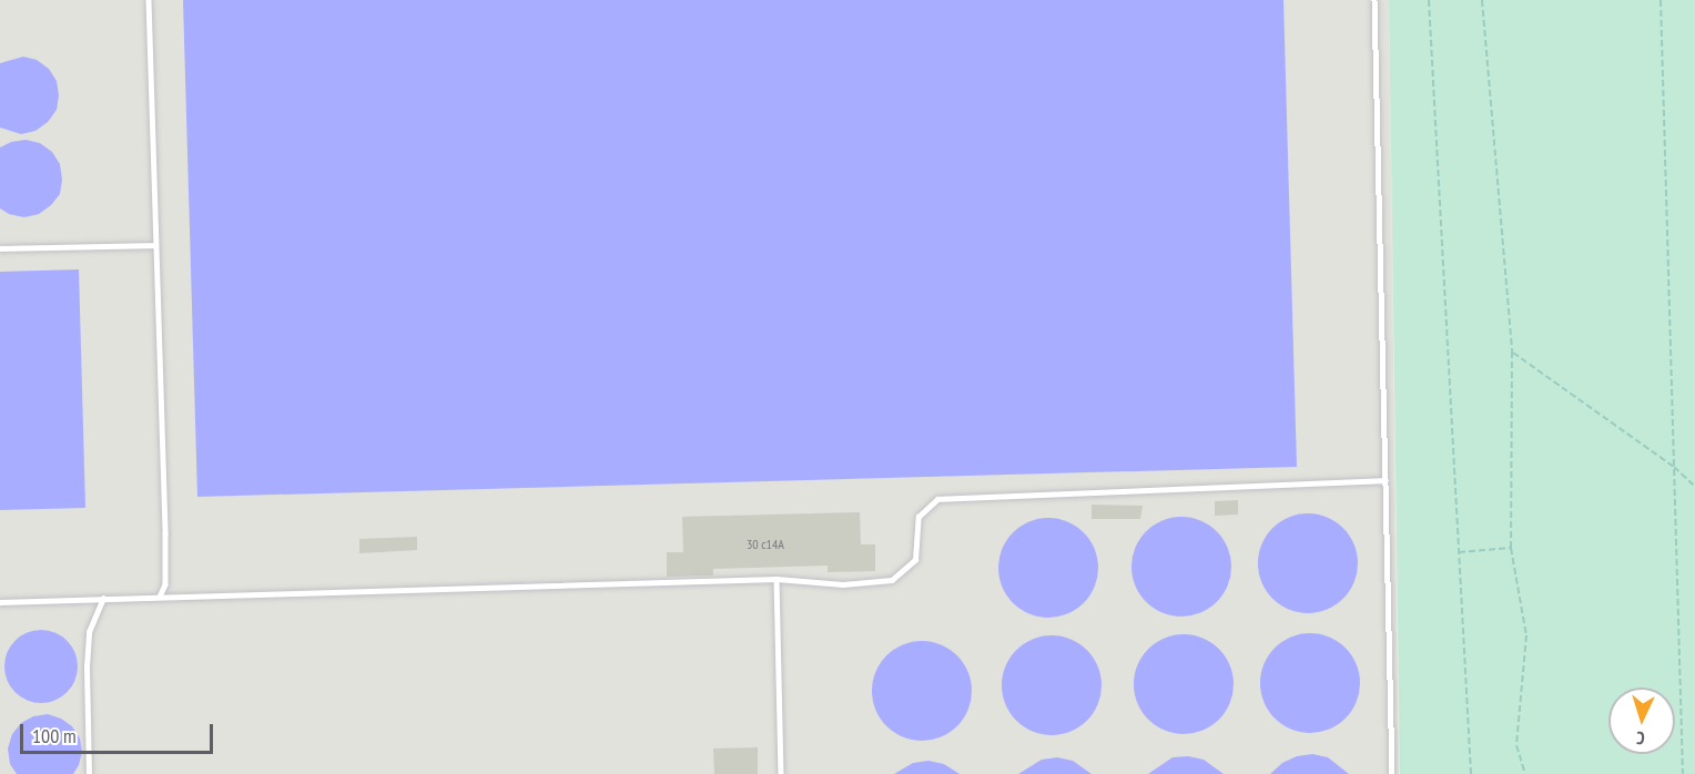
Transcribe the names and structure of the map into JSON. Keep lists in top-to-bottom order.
{
  "house_numbers": ["30 с14А"],
  "scale_bar": "100 m",
  "north": "bottom"
}
